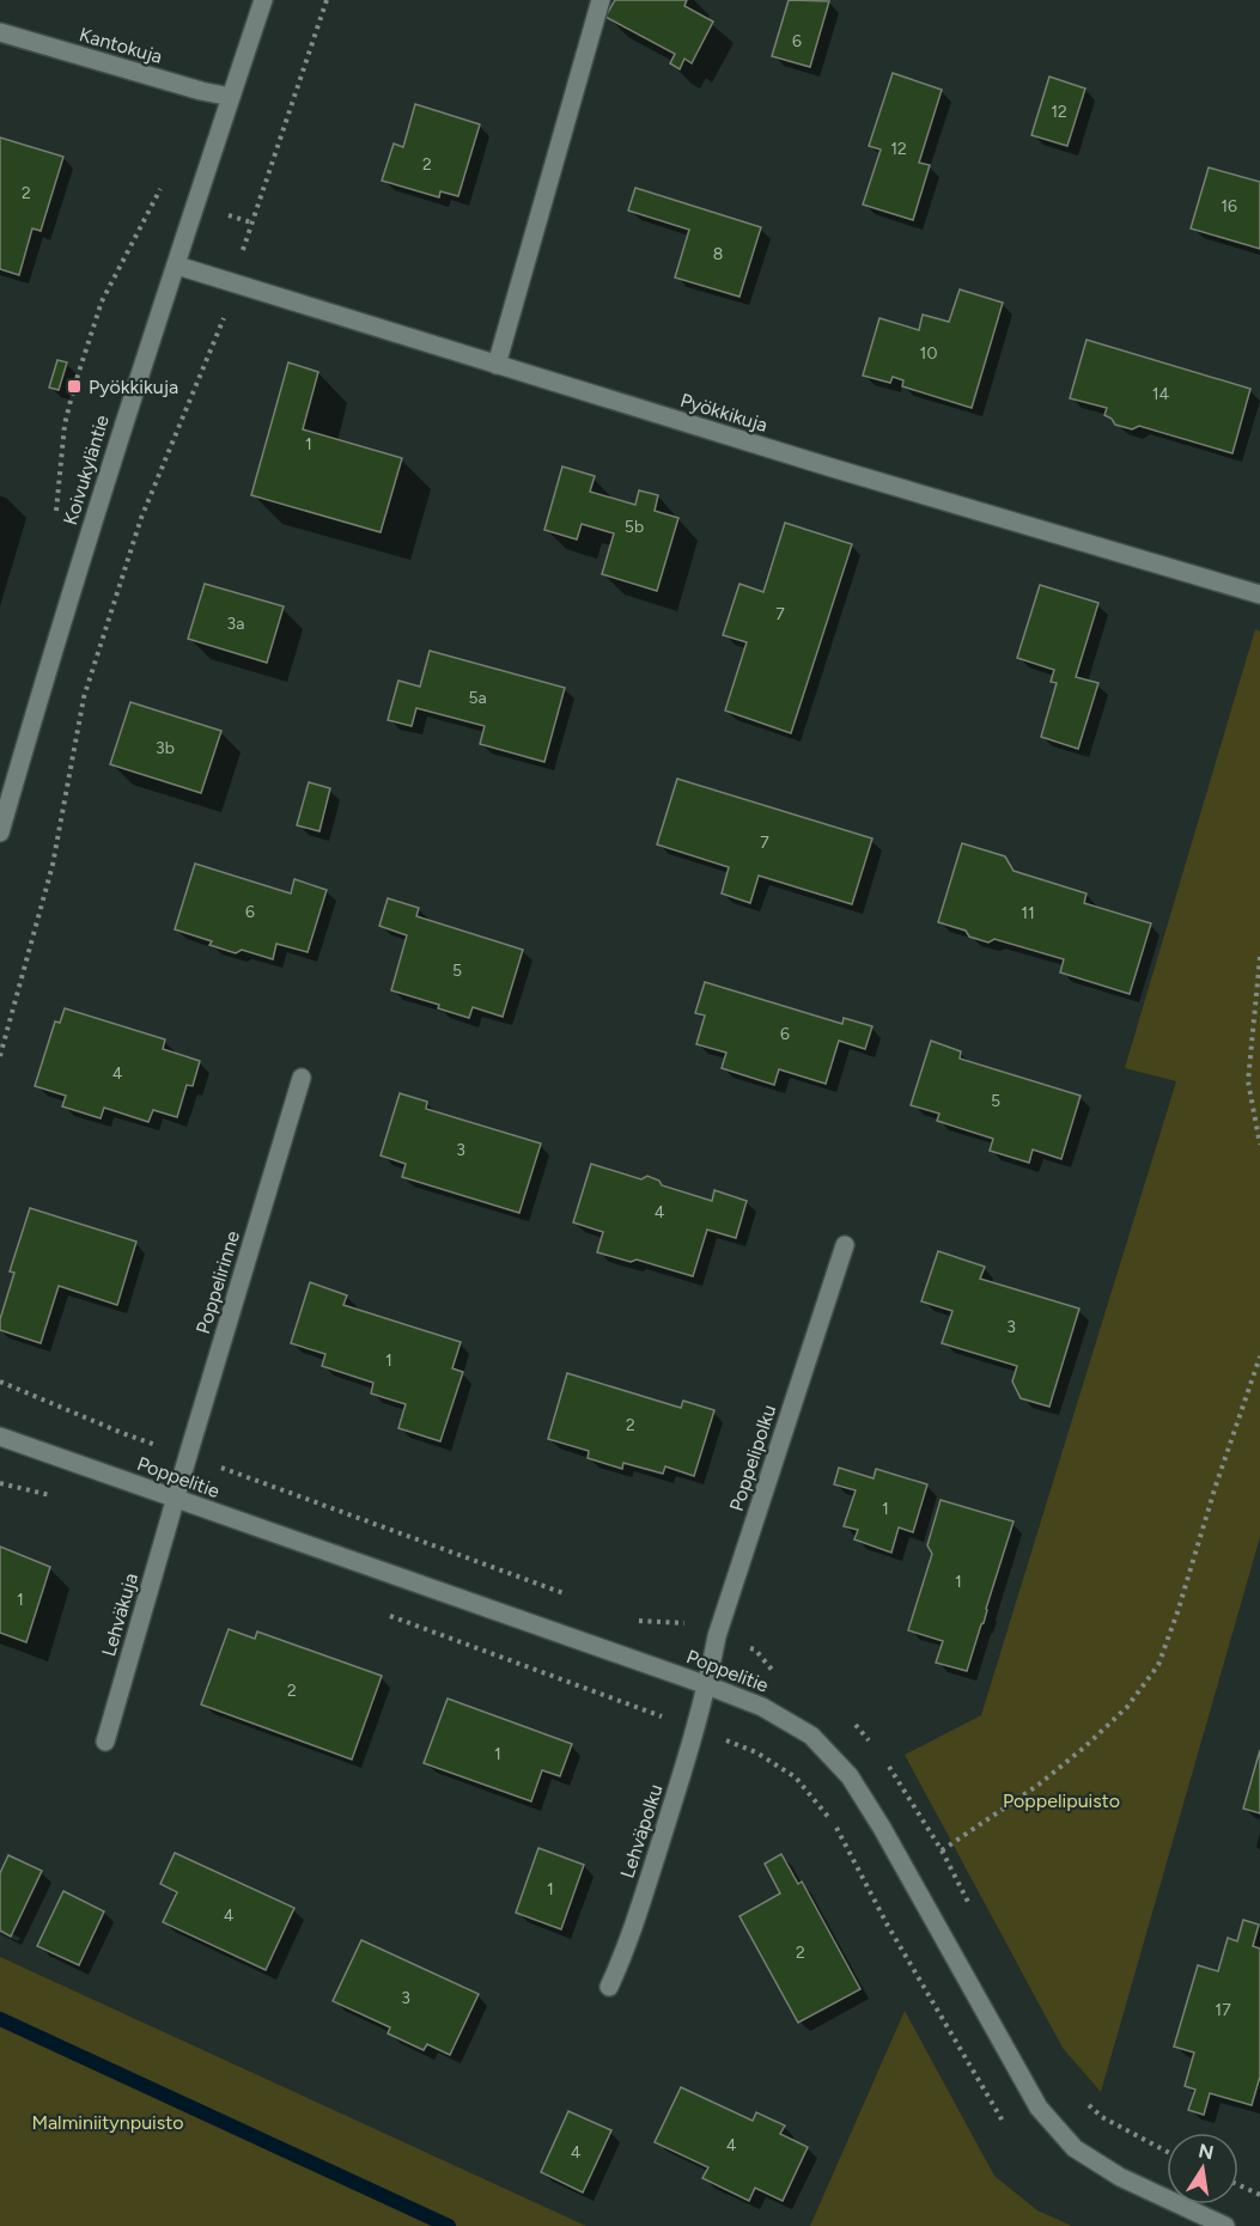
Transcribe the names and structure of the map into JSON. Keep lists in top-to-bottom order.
{
  "streets": {
    "street": [
      "Kantokuja",
      "Pyökkikuja",
      "Koivukyläntie",
      "Poppelirinne",
      "Poppelipolku",
      "Poppelitie",
      "Lehväkuja",
      "Lehväpolku"
    ]
  },
  "crossings": [
    ["Kantokuja", "Koivukyläntie"],
    ["Pyökkikuja", "Koivukyläntie"],
    ["Poppelirinne", "Poppelitie"],
    ["Poppelirinne", "Lehväkuja"],
    ["Poppelipolku", "Poppelitie"],
    ["Poppelipolku", "Lehväpolku"],
    ["Poppelitie", "Lehväkuja"],
    ["Poppelitie", "Lehväpolku"]
  ],
  "parks": ["Poppelipuisto", "Malminiitynpuisto"],
  "places": {
    "transit": ["Pyökkikuja"]
  },
  "house_numbers": [
    "6",
    "12",
    "12",
    "2",
    "2",
    "16",
    "8",
    "10",
    "14",
    "1",
    "5b",
    "7",
    "3a",
    "5a",
    "3b",
    "7",
    "6",
    "11",
    "5",
    "6",
    "4",
    "5",
    "3",
    "4",
    "3",
    "1",
    "2",
    "1",
    "1",
    "1",
    "2",
    "1",
    "1",
    "4",
    "2",
    "3",
    "17",
    "4",
    "4"
  ],
  "north": "top"
}
